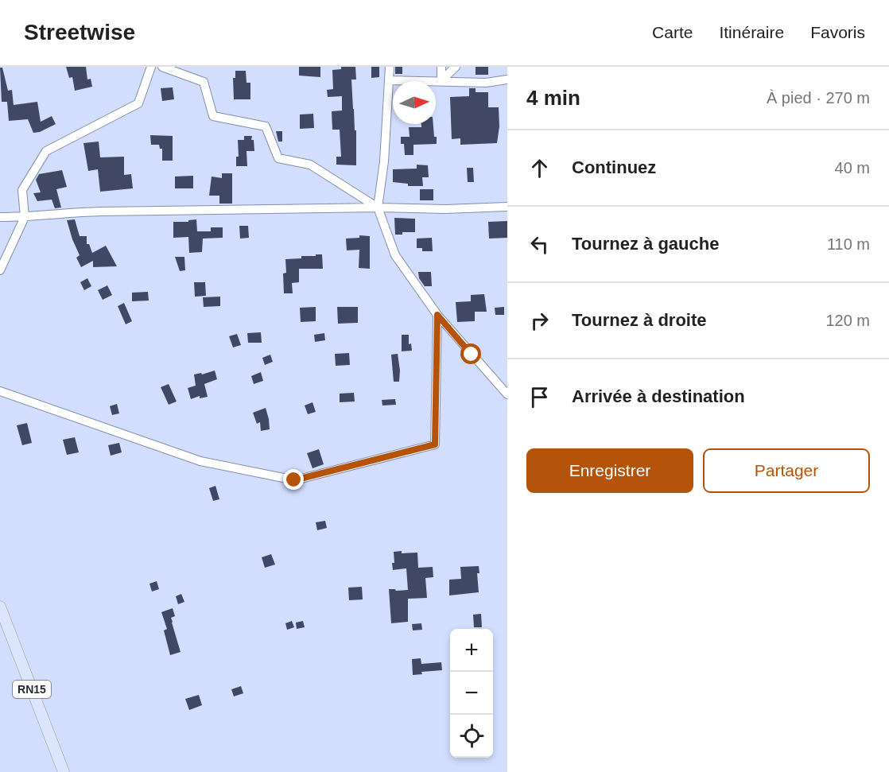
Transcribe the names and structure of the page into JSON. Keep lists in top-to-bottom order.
{
  "streets": {
    "main road": ["RN15"]
  },
  "north": "right",
  "page": {
    "header": "Streetwise",
    "nav": ["Carte", "Itinéraire", "Favoris"],
    "heading": ["4 min", "À pied · 270 m"],
    "list": [
      ["Continuez", "40 m"],
      ["Tournez à gauche", "110 m"],
      ["Tournez à droite", "120 m"],
      "Arrivée à destination"
    ],
    "buttons": ["Enregistrer", "Partager"],
    "map_buttons": ["+", "−"]
  }
}
